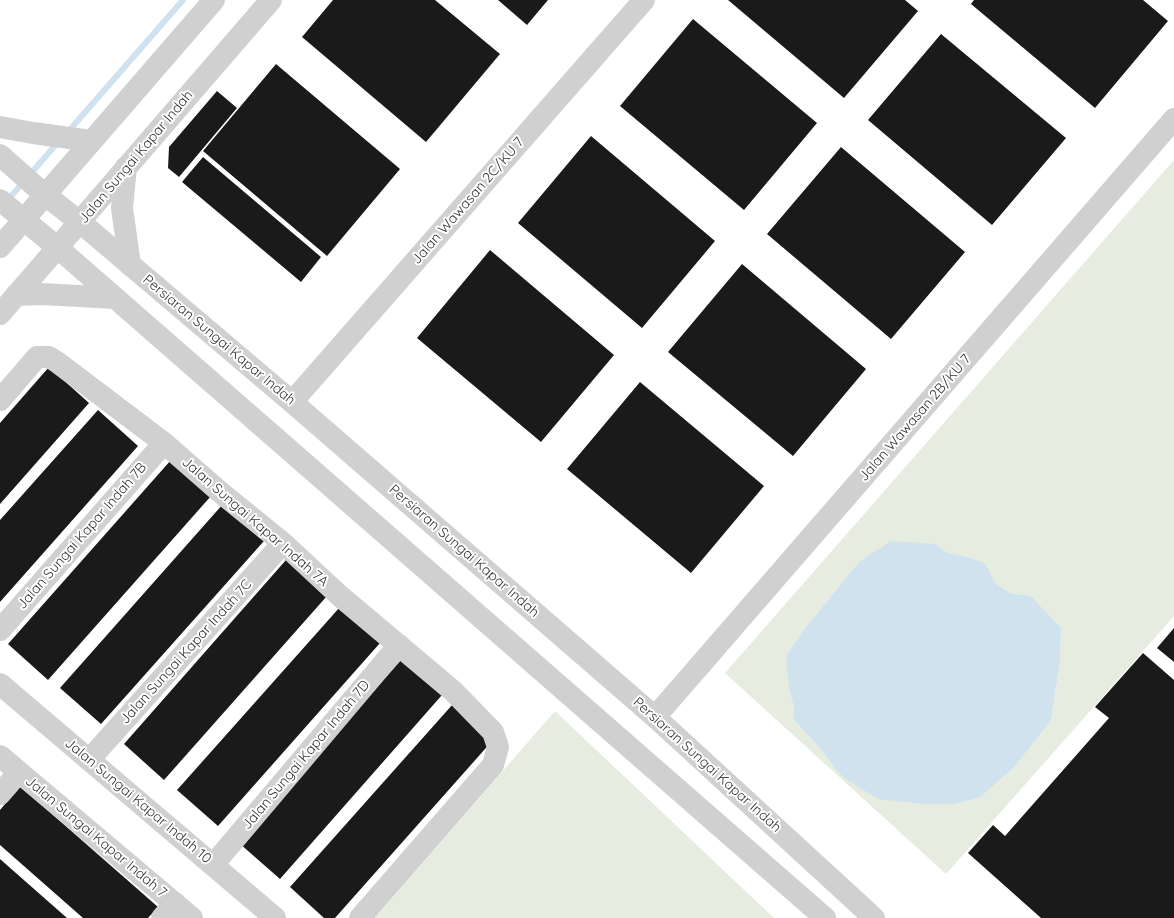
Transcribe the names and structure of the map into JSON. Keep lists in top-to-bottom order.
{
  "streets": {
    "street": [
      "Jalan Sungai Kapar Indah",
      "Jalan Wawasan 2C/KU 7",
      "Persiaran Sungai Kapar Indah",
      "Jalan Wawasan 2B/KU 7",
      "Jalan Sungai Kapar Indah 7A",
      "Jalan Sungai Kapar Indah 7B",
      "Jalan Sungai Kapar Indah 7C",
      "Jalan Sungai Kapar Indah 7D",
      "Jalan Sungai Kapar Indah 10",
      "Jalan Sungai Kapar Indah 7"
    ]
  },
  "crossings": [
    ["Jalan Sungai Kapar Indah", "Persiaran Sungai Kapar Indah"],
    ["Jalan Wawasan 2C/KU 7", "Persiaran Sungai Kapar Indah"],
    ["Persiaran Sungai Kapar Indah", "Jalan Wawasan 2B/KU 7"],
    ["Jalan Sungai Kapar Indah 7A", "Jalan Sungai Kapar Indah 7B"],
    ["Jalan Sungai Kapar Indah 7A", "Jalan Sungai Kapar Indah 7C"],
    ["Jalan Sungai Kapar Indah 7A", "Jalan Sungai Kapar Indah 7D"],
    ["Jalan Sungai Kapar Indah 7C", "Jalan Sungai Kapar Indah 10"],
    ["Jalan Sungai Kapar Indah 7D", "Jalan Sungai Kapar Indah 10"]
  ]
}
